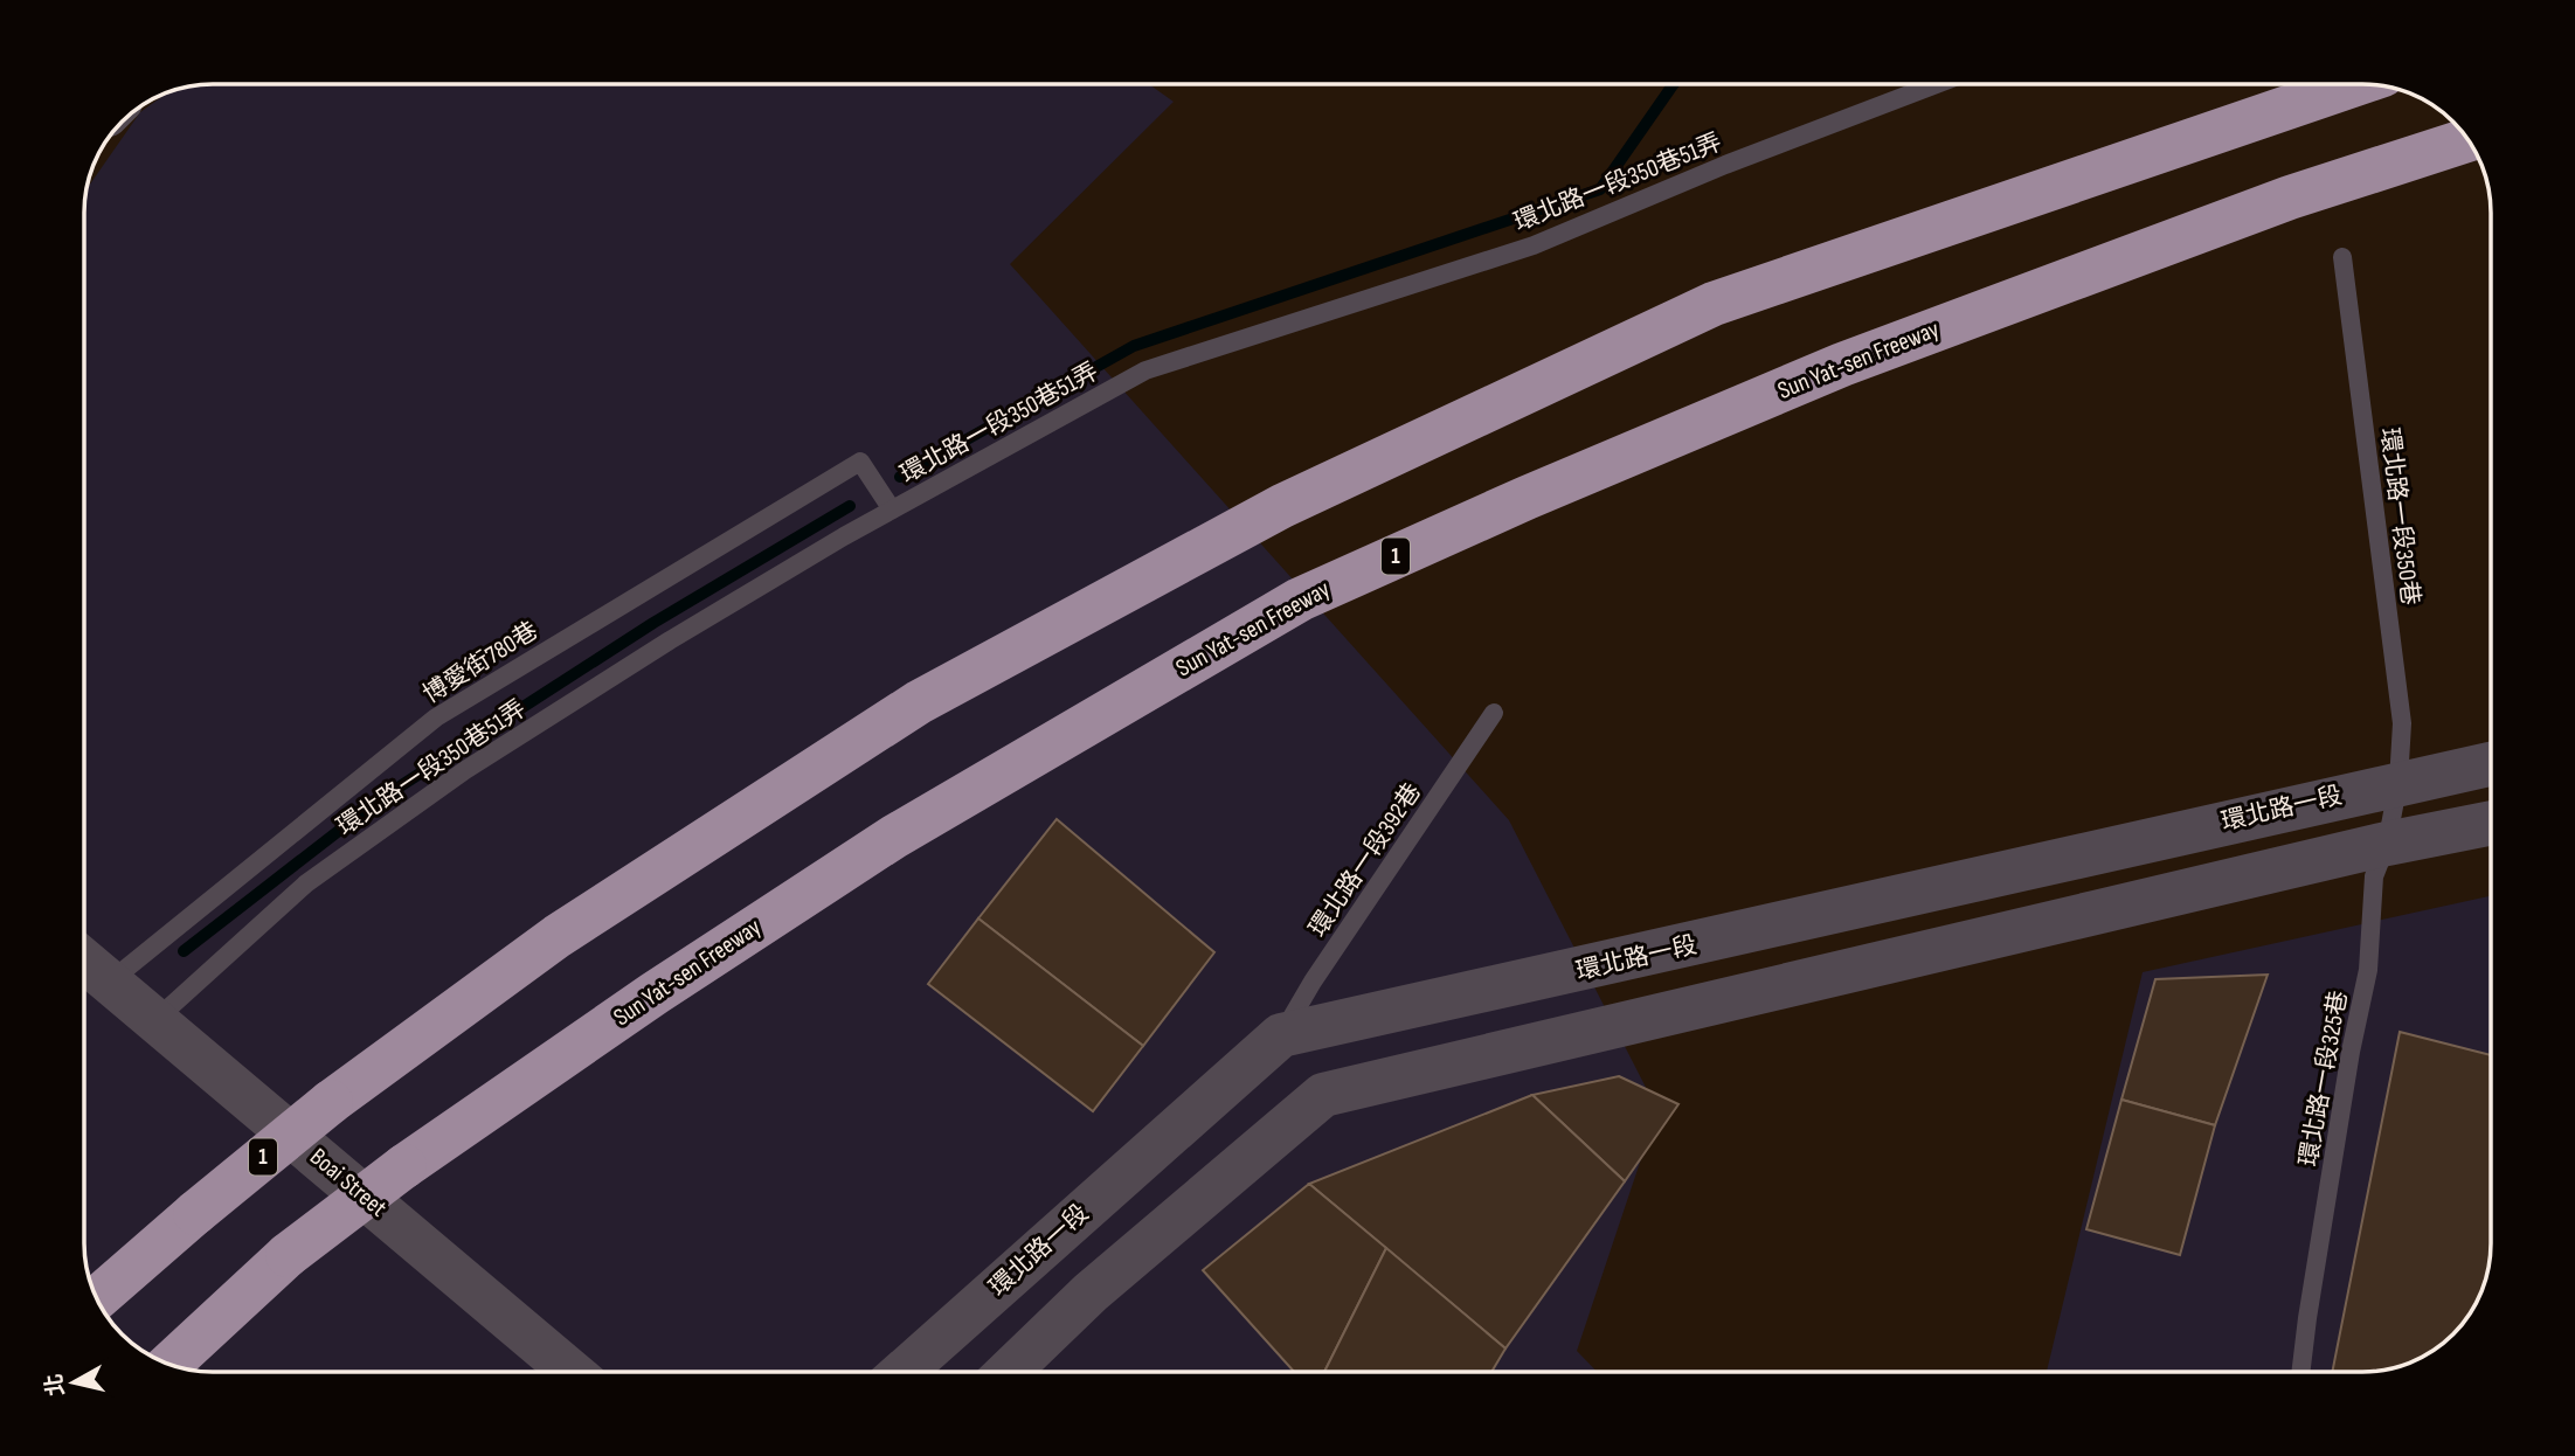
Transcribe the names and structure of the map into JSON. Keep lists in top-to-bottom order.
{
  "streets": {
    "highway": ["Sun Yat-sen Freeway", "1"],
    "street": ["環北路一段", "Boai Street"],
    "lane": [
      "環北路一段350巷51弄",
      "環北路一段350巷",
      "博愛街780巷",
      "環北路一段392巷",
      "環北路一段325巷"
    ]
  },
  "crossings": [
    ["環北路一段350巷51弄", "博愛街780巷"],
    ["環北路一段350巷51弄", "Boai Street"],
    ["環北路一段350巷", "環北路一段"],
    ["環北路一段350巷", "環北路一段325巷"],
    ["博愛街780巷", "Boai Street"],
    ["環北路一段", "環北路一段392巷"],
    ["環北路一段", "環北路一段325巷"]
  ],
  "north": "left"
}
